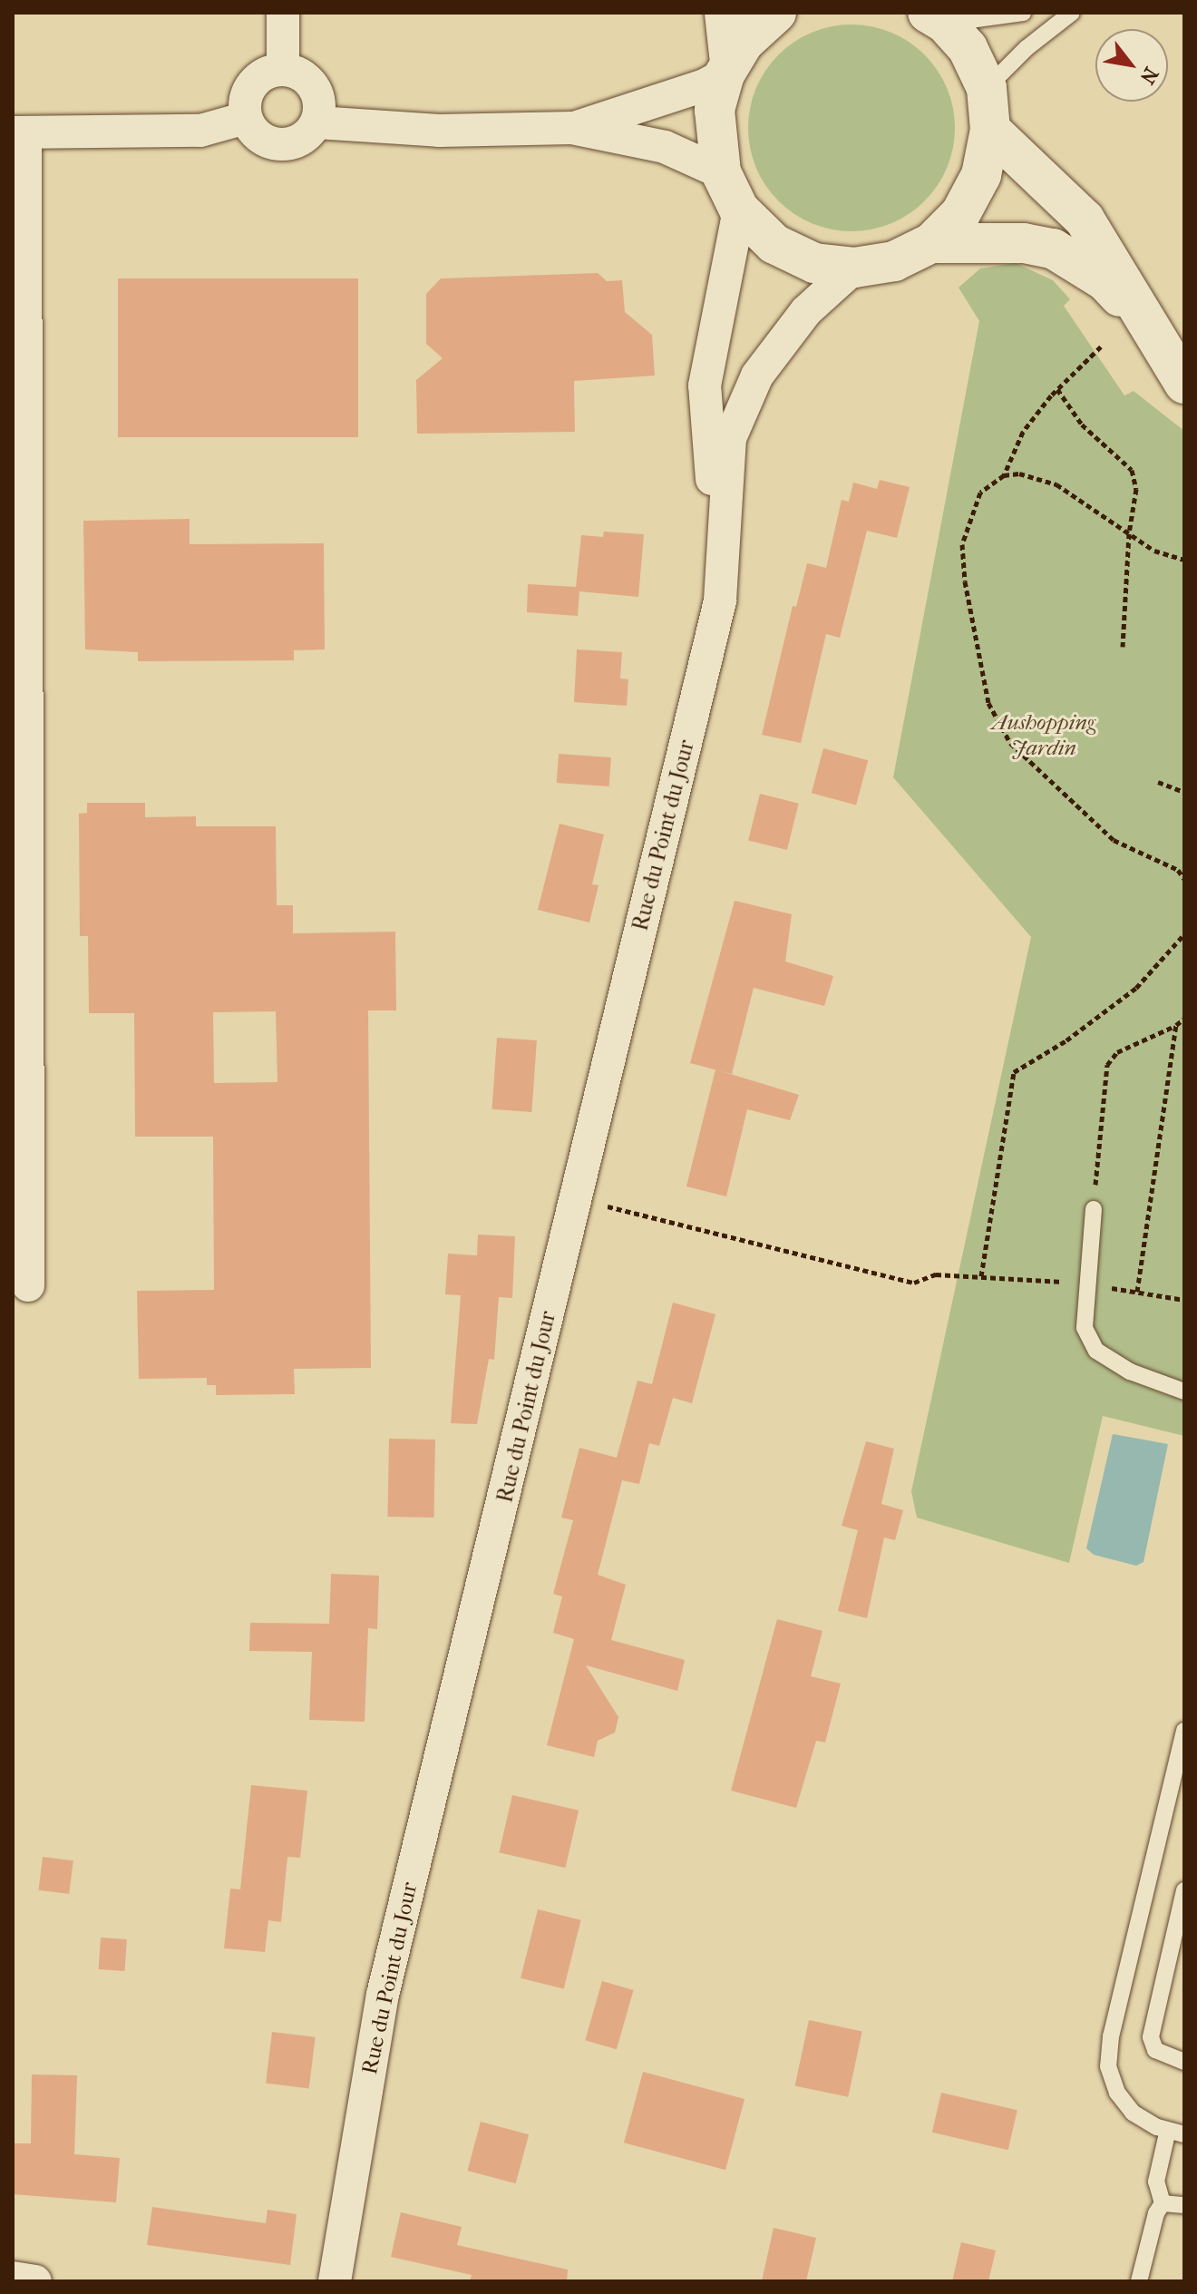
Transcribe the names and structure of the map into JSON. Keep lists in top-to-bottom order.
{
  "streets": {
    "street": ["Rue du Point du Jour"]
  },
  "parks": ["Aushopping Jardin"],
  "north": "bottom right"
}
